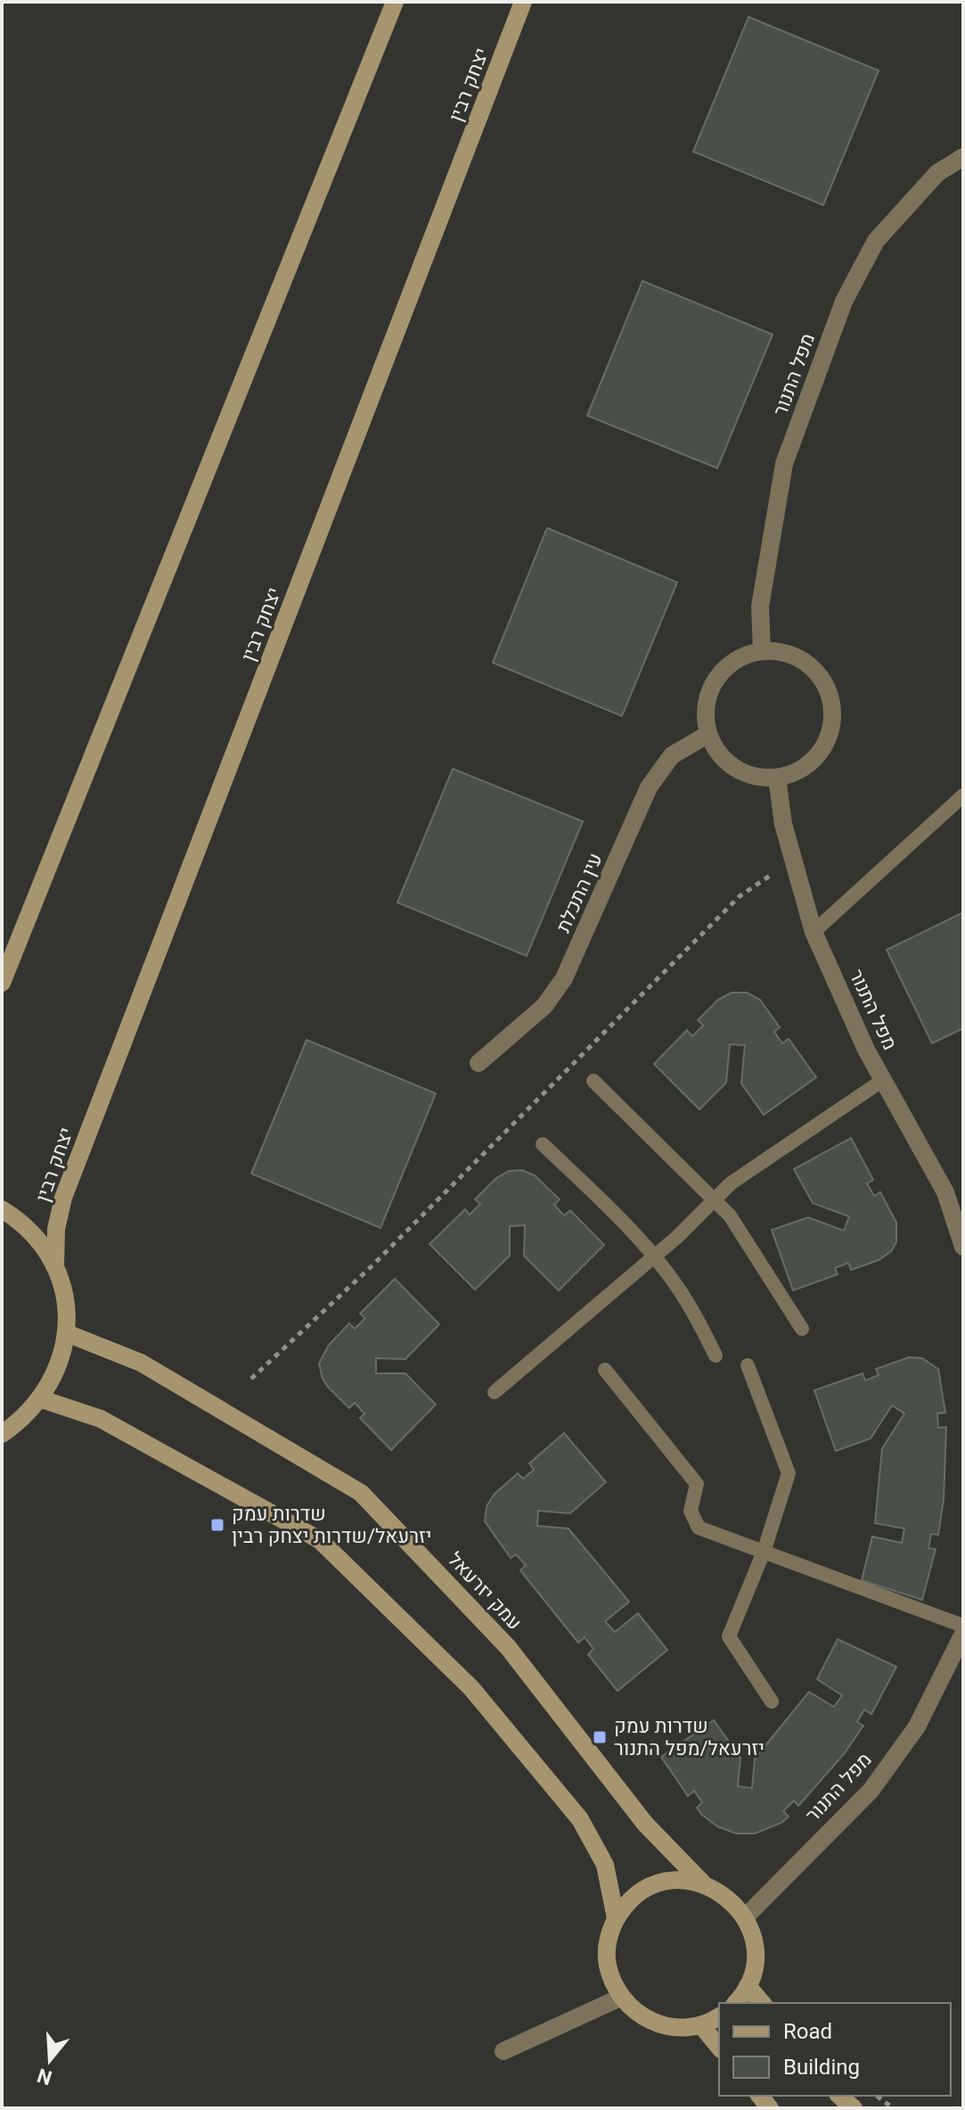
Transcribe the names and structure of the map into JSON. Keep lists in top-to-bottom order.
{
  "streets": {
    "main road": ["יצחק רבין", "עמק יזרעאל"],
    "street": ["מפל התנור", "עין התכלת"]
  },
  "crossings": [
    ["מפל התנור", "עין התכלת"],
    ["מפל התנור", "עמק יזרעאל"]
  ],
  "places": {
    "transit": ["שדרות עמק יזרעאל/שדרות יצחק רבין", "שדרות עמק יזרעאל/מפל התנור"]
  },
  "legend": ["Road", "Building"],
  "north": "bottom"
}
